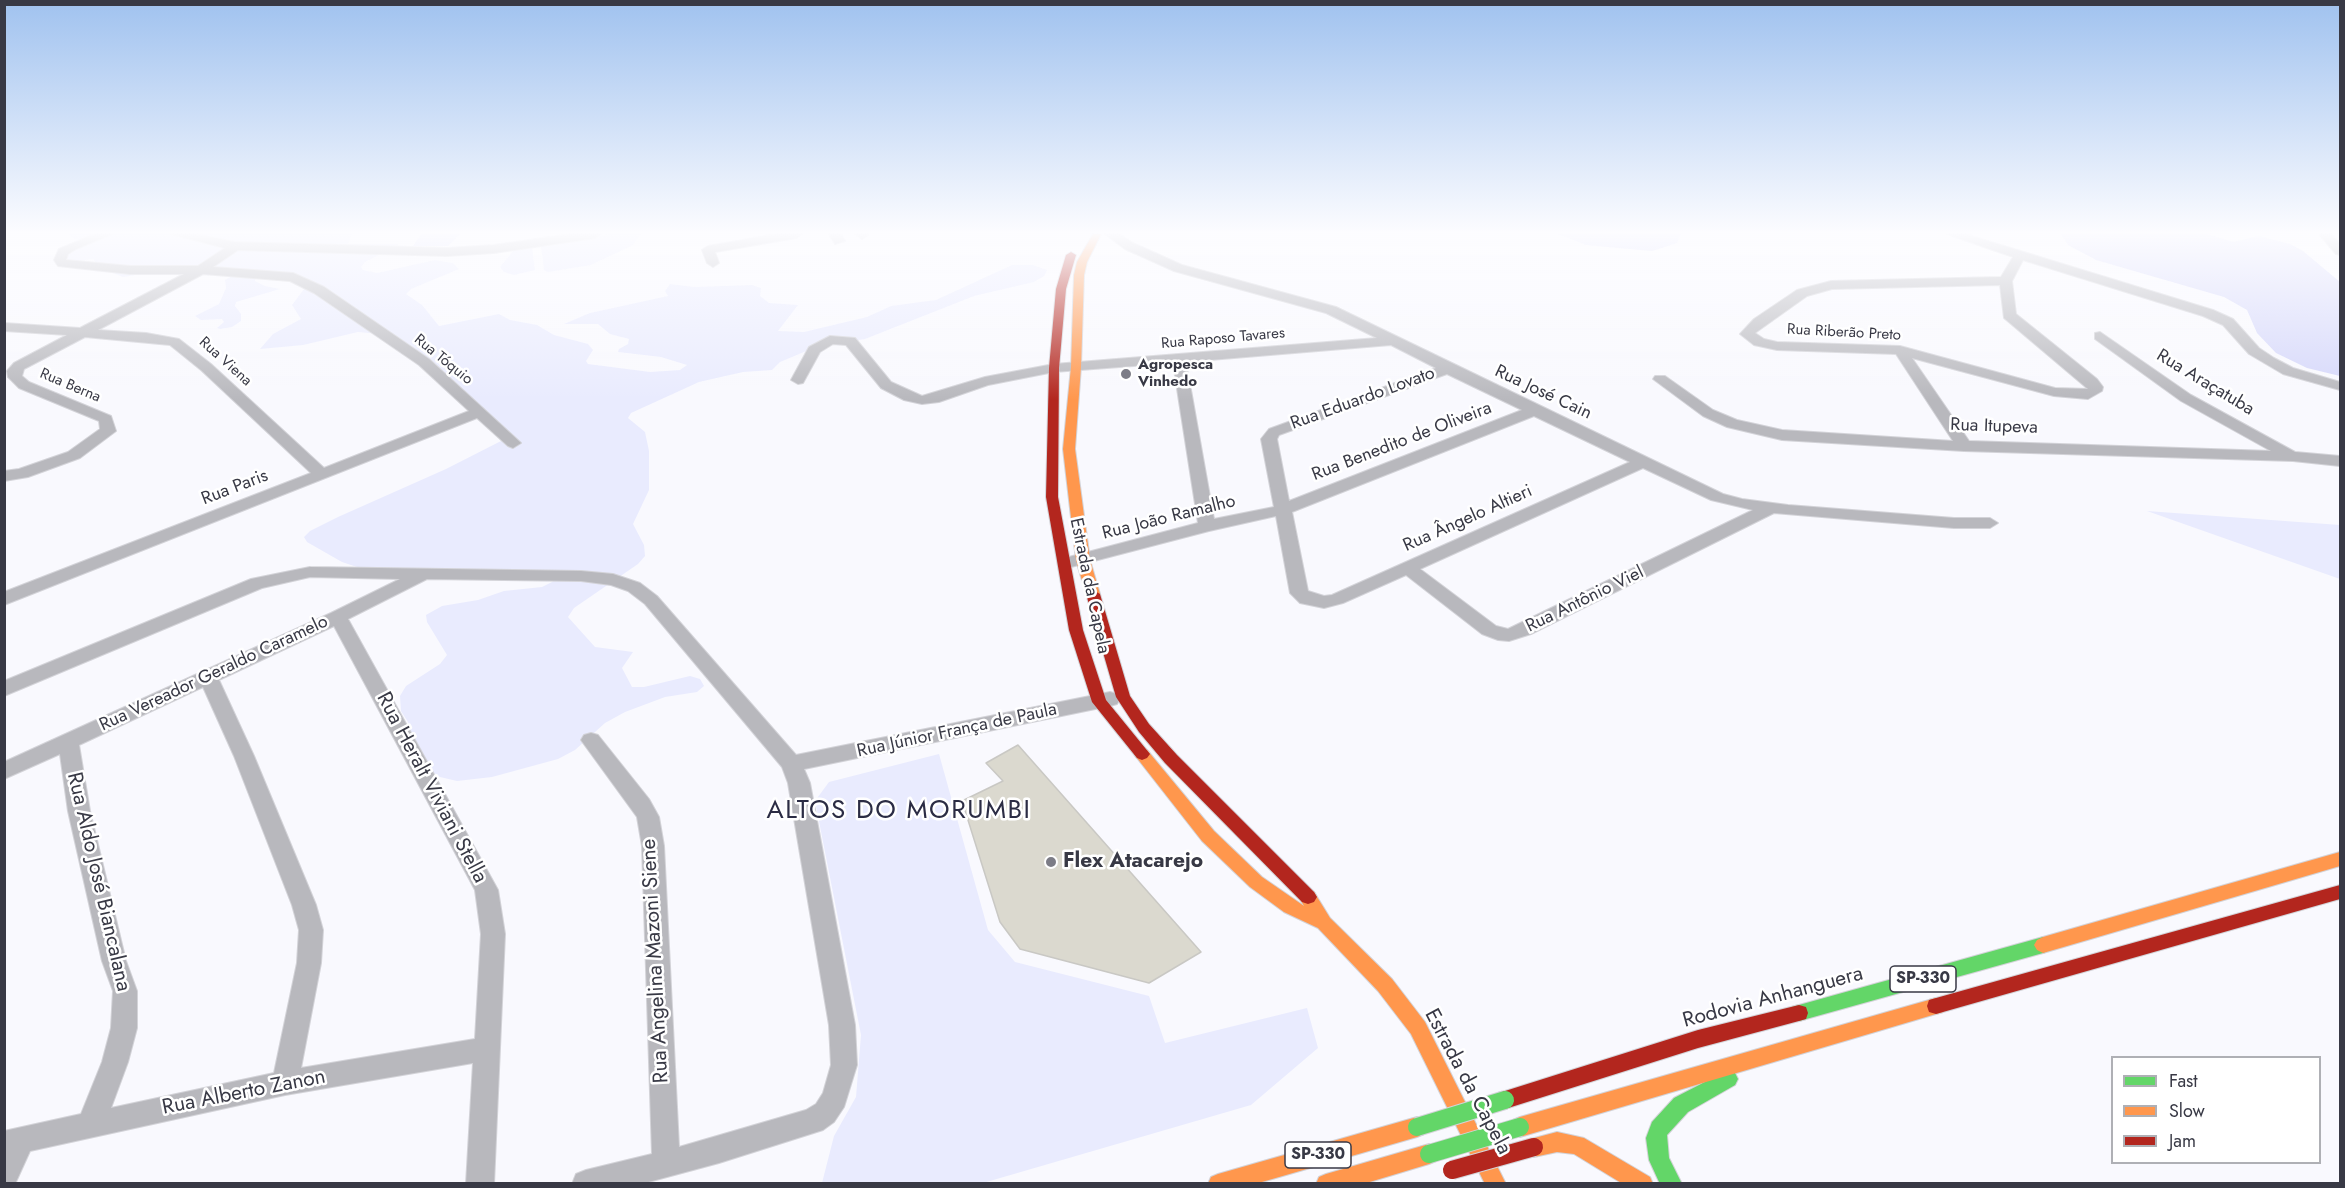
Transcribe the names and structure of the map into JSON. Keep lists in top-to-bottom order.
{
  "streets": {
    "main road": ["Estrada da Capela", "SP-330", "Rodovia Anhanguera"],
    "street": [
      "Rua Riberão Preto",
      "Rua Raposo Tavares",
      "Rua Tóquio",
      "Rua Viena",
      "Rua Araçatuba",
      "Rua Berna",
      "Rua José Cain",
      "Rua Eduardo Lovato",
      "Rua Itupeva",
      "Rua Benedito de Oliveira",
      "Rua Paris",
      "Rua João Ramalho",
      "Rua Ângelo Altieri",
      "Rua Antônio Viel",
      "Rua Vereador Geraldo Caramelo",
      "Rua Júnior França de Paula",
      "Rua Heralt Viviani Stella",
      "Rua Aldo José Biancalana",
      "Rua Angelina Mazoni Siene",
      "Rua Alberto Zanon"
    ]
  },
  "crossings": [
    ["Rua Raposo Tavares", "Rua José Cain"],
    ["Rua Raposo Tavares", "Estrada da Capela"],
    ["Rua Tóquio", "Rua Paris"],
    ["Rua Viena", "Rua Berna"],
    ["Rua Viena", "Rua Paris"],
    ["Rua Araçatuba", "Rua Itupeva"],
    ["Rua José Cain", "Rua Eduardo Lovato"],
    ["Rua José Cain", "Rua Benedito de Oliveira"],
    ["Rua José Cain", "Rua Ângelo Altieri"],
    ["Rua José Cain", "Rua Antônio Viel"],
    ["Rua Eduardo Lovato", "Rua Benedito de Oliveira"],
    ["Rua Eduardo Lovato", "Rua João Ramalho"],
    ["Rua Eduardo Lovato", "Rua Ângelo Altieri"],
    ["Rua Benedito de Oliveira", "Rua João Ramalho"],
    ["Rua João Ramalho", "Estrada da Capela"],
    ["Rua Ângelo Altieri", "Rua Antônio Viel"],
    ["Estrada da Capela", "Rua Júnior França de Paula"],
    ["Rua Vereador Geraldo Caramelo", "Rua Heralt Viviani Stella"],
    ["Rua Vereador Geraldo Caramelo", "Rua Aldo José Biancalana"],
    ["Rua Heralt Viviani Stella", "Rua Alberto Zanon"],
    ["Rua Aldo José Biancalana", "Rua Alberto Zanon"]
  ],
  "districts": ["ALTOS DO MORUMBI"],
  "places": ["Agropesca Vinhedo", "Flex Atacarejo"],
  "legend": ["Fast", "Slow", "Jam"]
}
